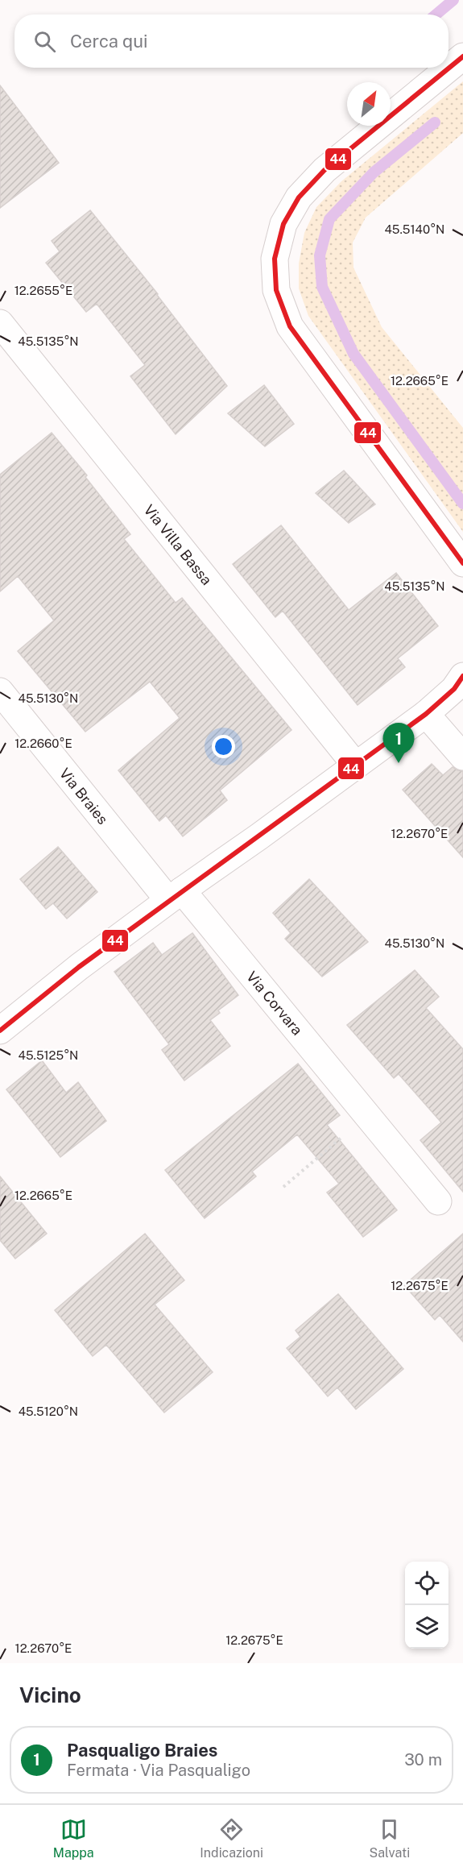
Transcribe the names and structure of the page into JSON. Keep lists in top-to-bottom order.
{
  "streets": {
    "street": ["Via Villa Bassa", "Via Braies", "Via Corvara"]
  },
  "crossings": [
    ["Via Braies", "Via Corvara"]
  ],
  "lines": ["transit line 44"],
  "north": "top right",
  "page": {
    "search": "Cerca qui",
    "pins": "1",
    "heading": "Vicino",
    "list": [
      {
        "mark": "1",
        "name": "Pasqualigo Braies",
        "note": "Fermata · Via Pasqualigo",
        "value": "30 m"
      }
    ],
    "nav": ["Mappa", "Indicazioni", "Salvati"]
  },
  "coordinates": [
    "45.5140°N",
    "12.2655°E",
    "45.5135°N",
    "12.2665°E",
    "45.5130°N",
    "12.2660°E",
    "12.2670°E",
    "45.5125°N",
    "12.2675°E",
    "45.5120°N"
  ]
}
